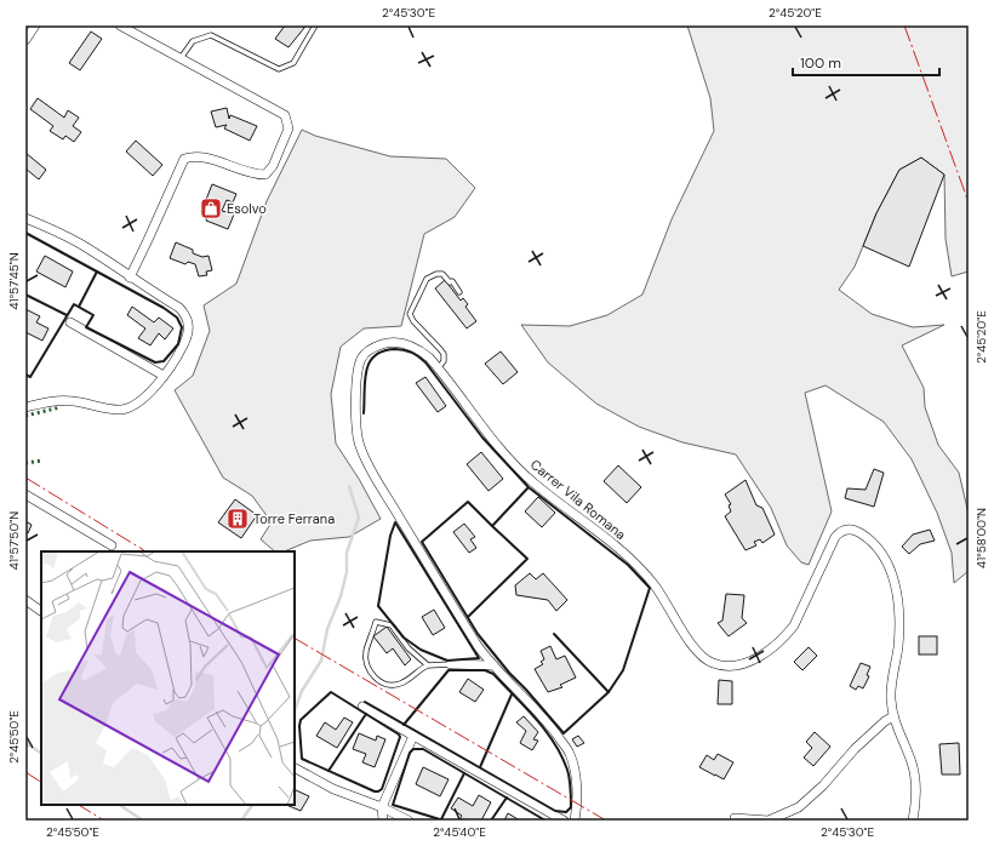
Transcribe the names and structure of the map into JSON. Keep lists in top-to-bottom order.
{
  "streets": {
    "street": ["Carrer Vila Romana"]
  },
  "places": {
    "shop": ["Esolvo"],
    "building": ["Torre Ferrana"]
  },
  "scale_bar": "100 m",
  "coordinates": [
    "2°45'30\"E",
    "2°45'20\"E",
    "41°57'45\"N",
    "41°58'00\"N",
    "41°57'50\"N",
    "2°45'50\"E",
    "2°45'40\"E"
  ]
}
